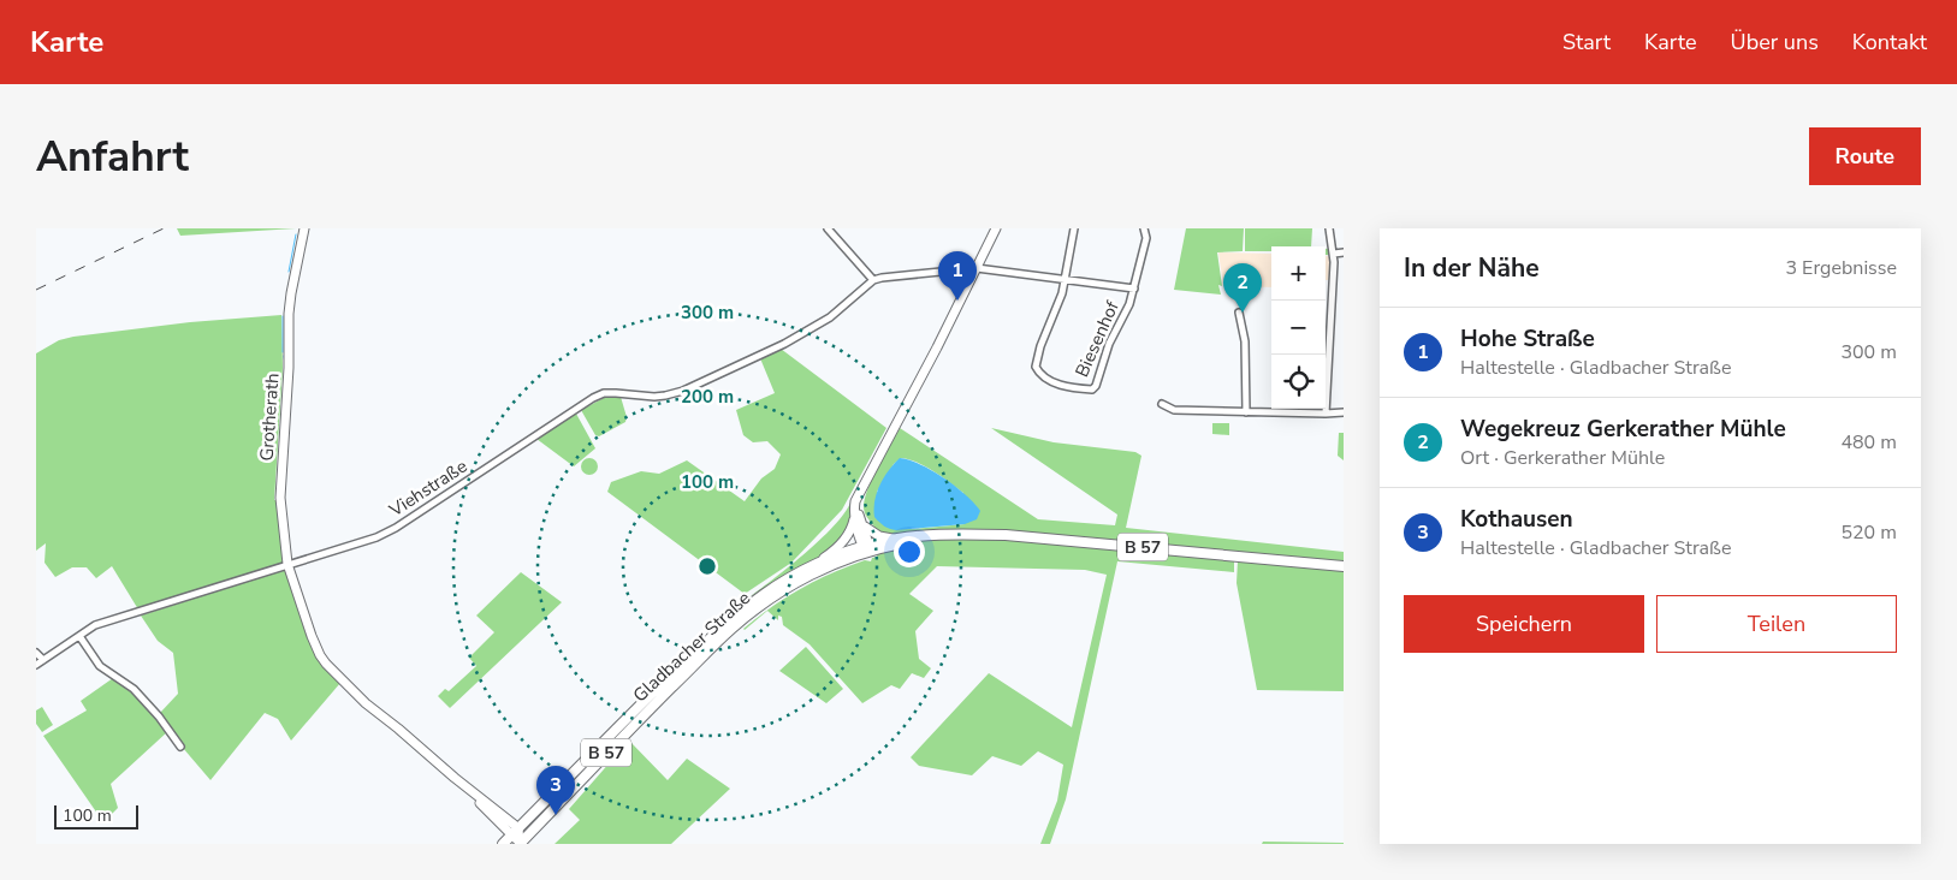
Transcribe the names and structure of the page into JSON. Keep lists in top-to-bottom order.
{
  "streets": {
    "main road": ["B 57", "Gladbacher Straße"],
    "street": ["Biesenhof", "Grotherath", "Viehstraße"]
  },
  "crossings": [
    ["Grotherath", "Viehstraße"],
    ["Grotherath", "Gladbacher Straße"],
    ["B 57", "Gladbacher Straße"]
  ],
  "scale_bar": "100 m",
  "page": {
    "header": "Karte",
    "nav": [
      "Start",
      "Karte",
      "Über uns",
      "Kontakt"
    ],
    "buttons": [
      "Route",
      ["Speichern", "Teilen"]
    ],
    "title": "Anfahrt",
    "heading": ["In der Nähe", "3 Ergebnisse"],
    "map_buttons": ["+", "−"],
    "pins": ["1", "2", "3"],
    "list": [
      {
        "mark": "1",
        "name": "Hohe Straße",
        "note": "Haltestelle · Gladbacher Straße",
        "value": "300 m"
      },
      {
        "mark": "2",
        "name": "Wegekreuz Gerkerather Mühle",
        "note": "Ort · Gerkerather Mühle",
        "value": "480 m"
      },
      {
        "mark": "3",
        "name": "Kothausen",
        "note": "Haltestelle · Gladbacher Straße",
        "value": "520 m"
      }
    ],
    "scale": "100 m"
  },
  "rings": ["300 m", "200 m", "100 m"]
}
